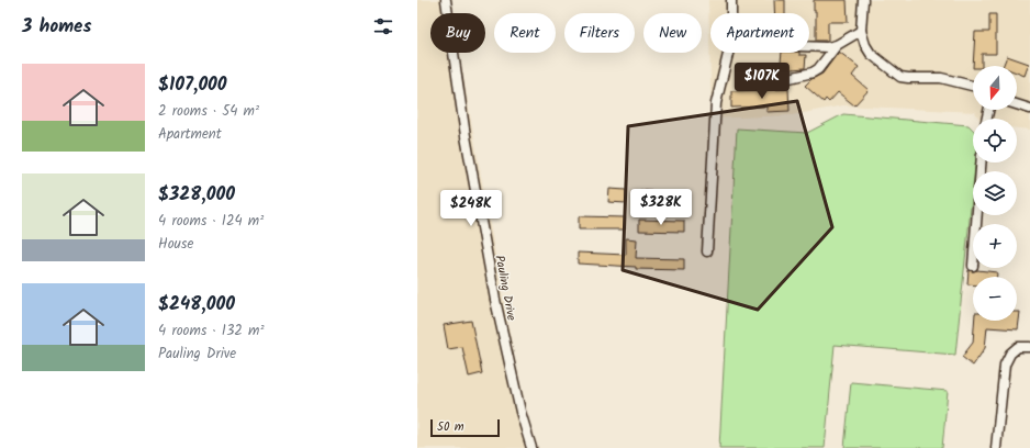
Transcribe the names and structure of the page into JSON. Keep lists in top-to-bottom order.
{
  "streets": {
    "street": ["Pauling Drive"]
  },
  "scale_bar": "50 m",
  "north": "bottom",
  "page": {
    "heading": "3 homes",
    "chip": [
      "Buy",
      "Rent",
      "Filters",
      "New",
      "Apartment"
    ],
    "list": [
      {
        "name": "$107,000",
        "note": "2 rooms · 54 m² · Apartment"
      },
      {
        "name": "$328,000",
        "note": "4 rooms · 124 m² · House"
      },
      {
        "name": "$248,000",
        "note": "4 rooms · 132 m² · Pauling Drive"
      }
    ],
    "price": ["$107K", "$328K", "$248K"],
    "map_buttons": ["+", "−"],
    "scale": "50 m"
  }
}
